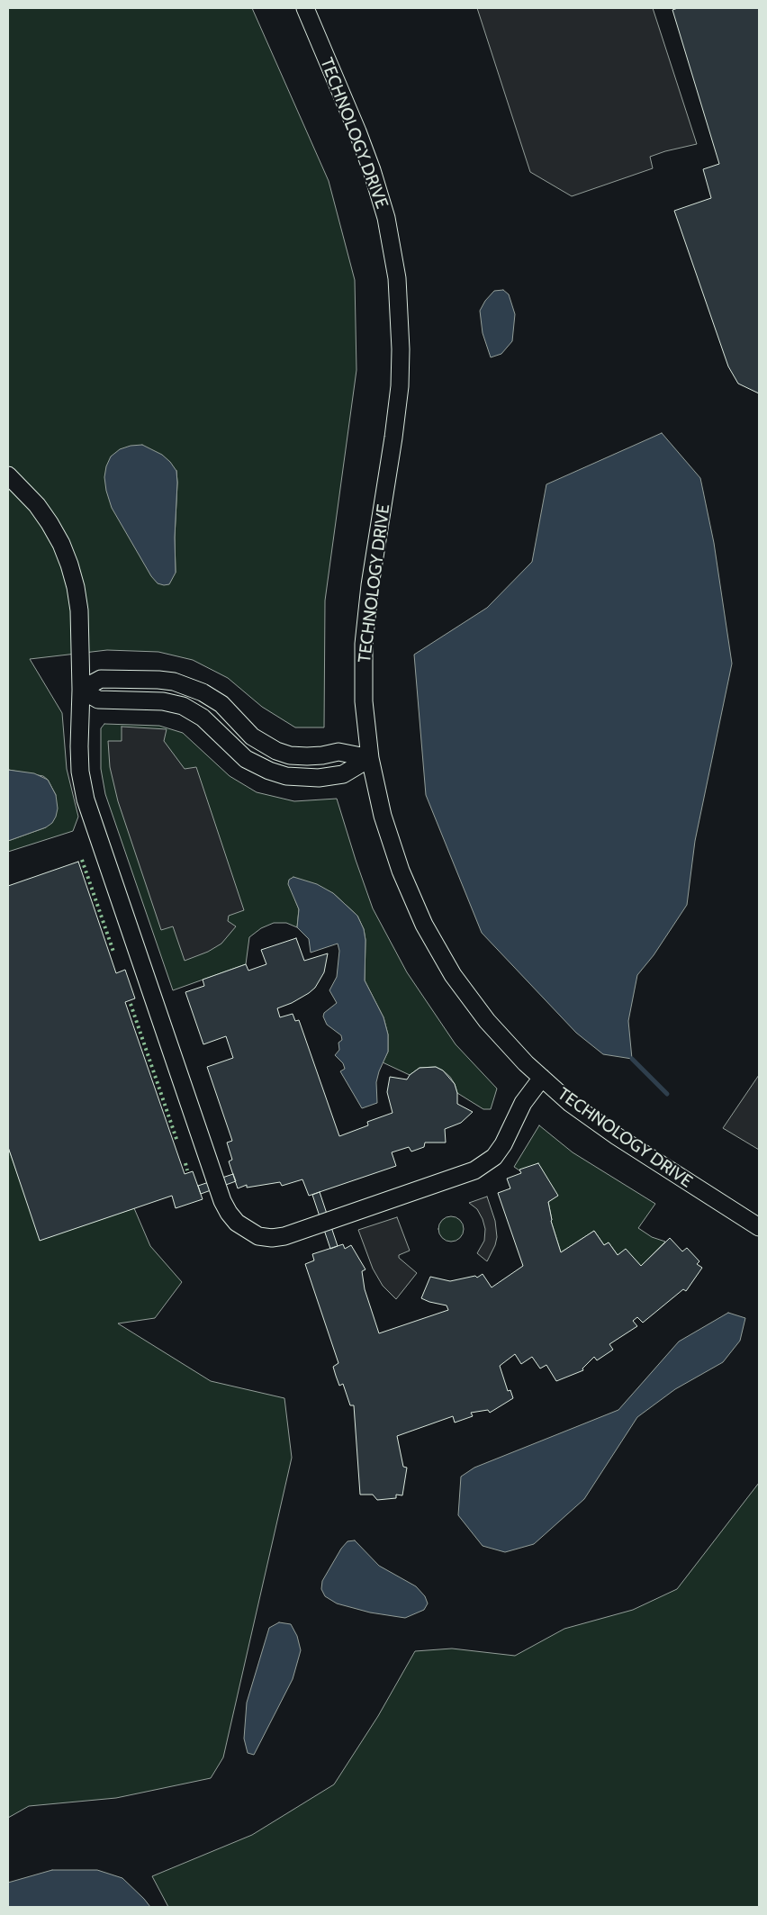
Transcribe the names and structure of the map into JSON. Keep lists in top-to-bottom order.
{
  "streets": {
    "street": ["TECHNOLOGY DRIVE"]
  }
}
